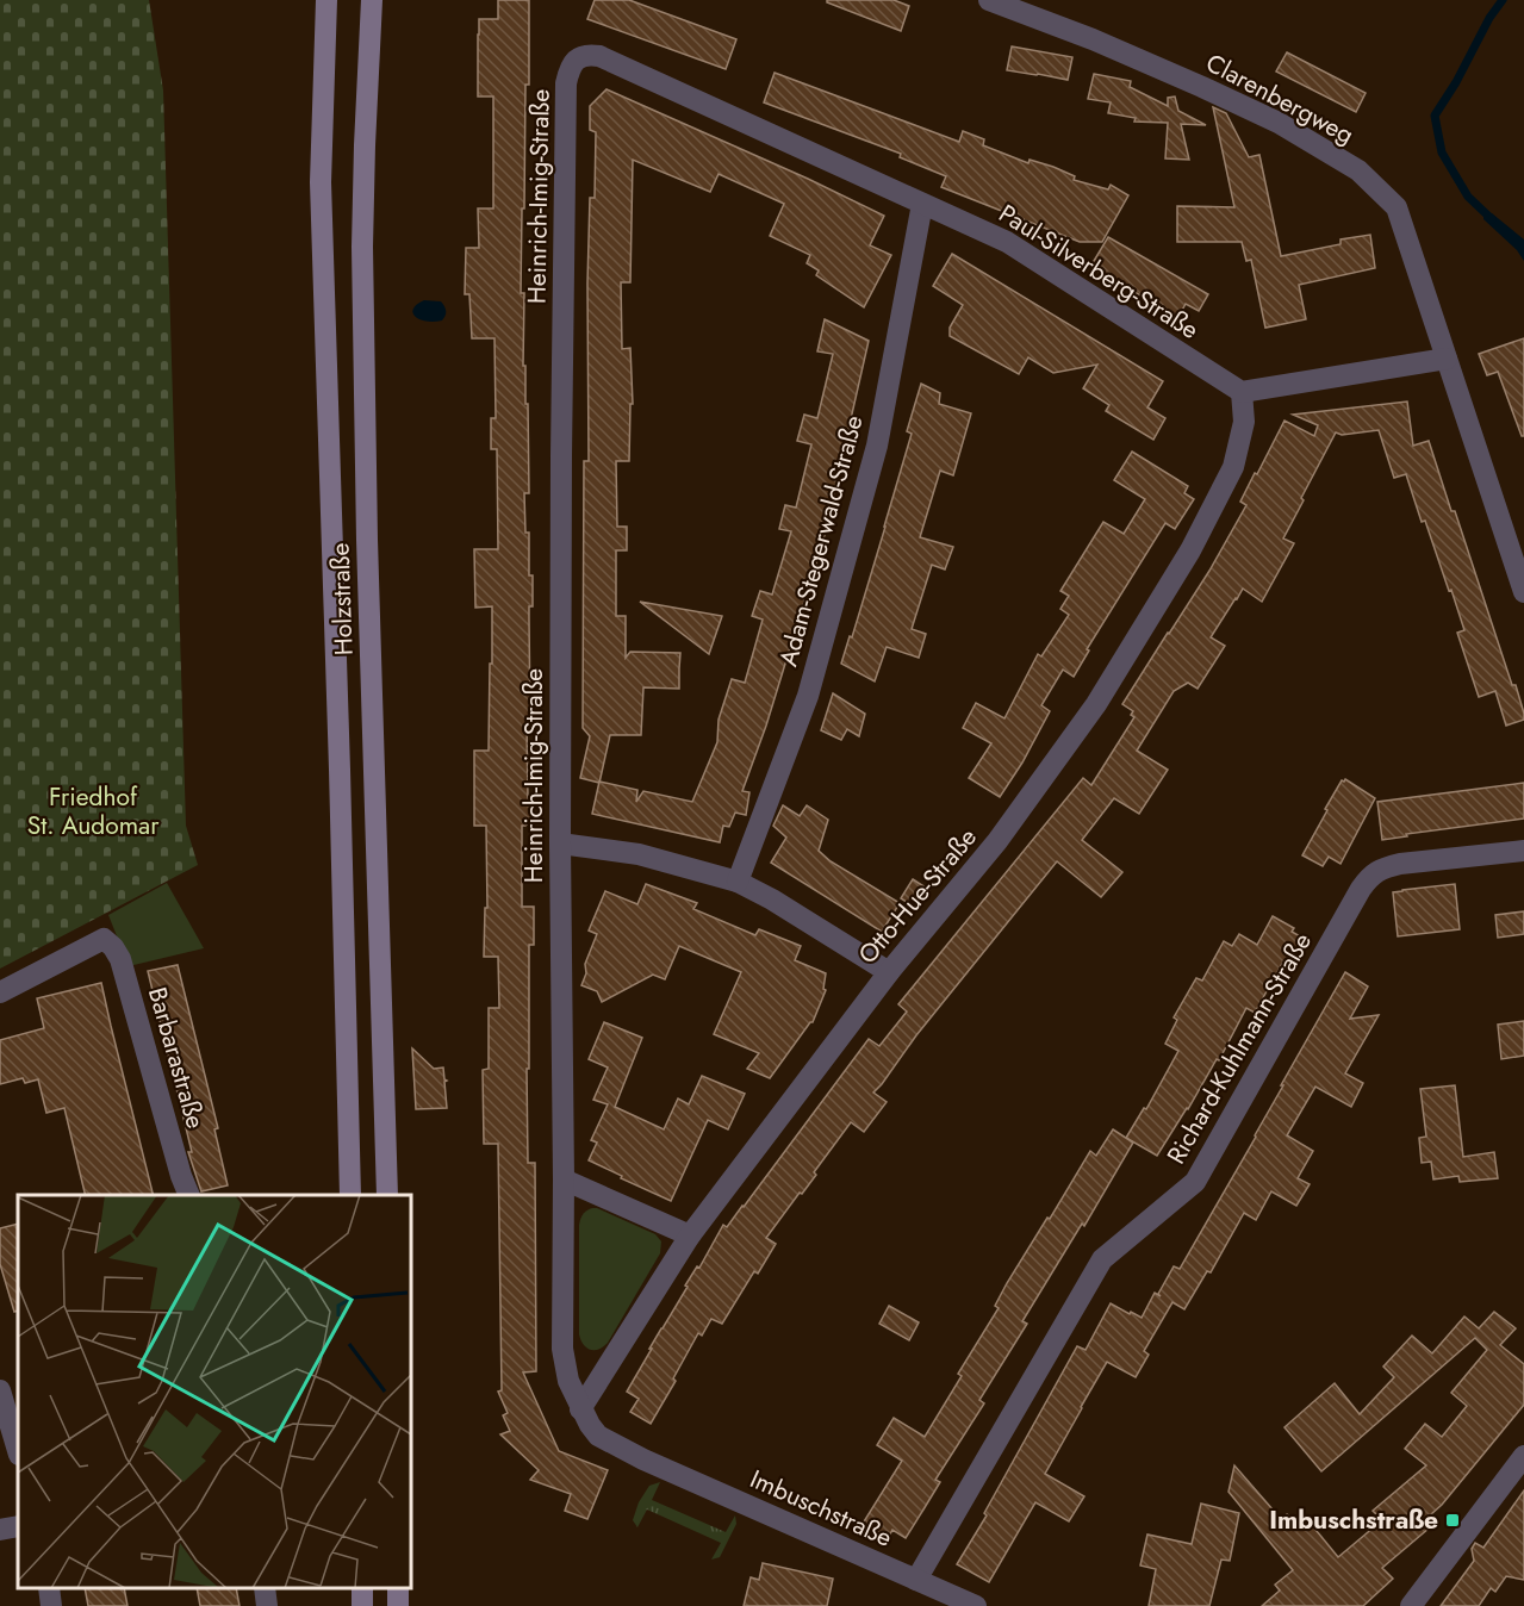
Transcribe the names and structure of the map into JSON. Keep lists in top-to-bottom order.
{
  "streets": {
    "main road": ["Holzstraße"],
    "street": [
      "Clarenbergweg",
      "Heinrich-Imig-Straße",
      "Paul-Silverberg-Straße",
      "Adam-Stegerwald-Straße",
      "Otto-Hue-Straße",
      "Richard-Kuhlmann-Straße",
      "Barbarastraße",
      "Imbuschstraße"
    ]
  },
  "crossings": [
    ["Heinrich-Imig-Straße", "Paul-Silverberg-Straße"],
    ["Heinrich-Imig-Straße", "Otto-Hue-Straße"],
    ["Heinrich-Imig-Straße", "Imbuschstraße"],
    ["Paul-Silverberg-Straße", "Adam-Stegerwald-Straße"],
    ["Paul-Silverberg-Straße", "Otto-Hue-Straße"],
    ["Richard-Kuhlmann-Straße", "Imbuschstraße"]
  ],
  "parks": ["Friedhof St. Audomar"],
  "places": {
    "transit": ["Imbuschstraße"]
  }
}
